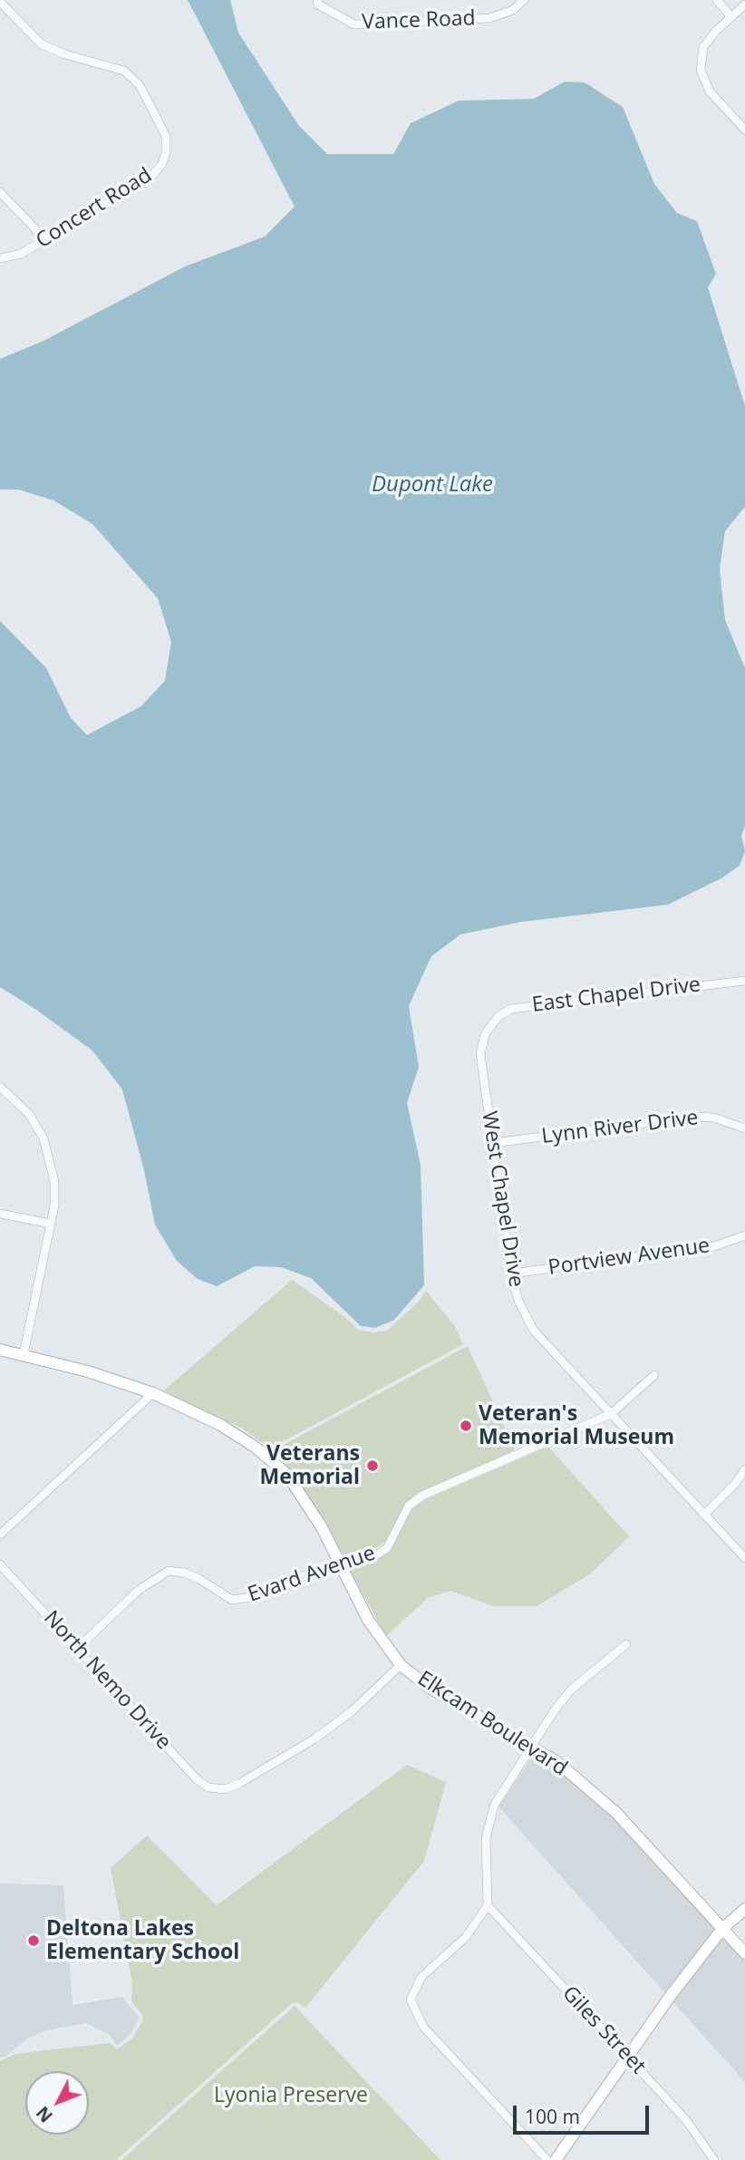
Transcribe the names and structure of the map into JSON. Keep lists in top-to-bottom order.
{
  "streets": {
    "street": [
      "Vance Road",
      "Concert Road",
      "East Chapel Drive",
      "Lynn River Drive",
      "West Chapel Drive",
      "Portview Avenue",
      "Evard Avenue",
      "North Nemo Drive",
      "Elkcam Boulevard",
      "Giles Street"
    ]
  },
  "crossings": [
    ["East Chapel Drive", "West Chapel Drive"],
    ["Lynn River Drive", "West Chapel Drive"],
    ["West Chapel Drive", "Portview Avenue"],
    ["West Chapel Drive", "Evard Avenue"],
    ["Evard Avenue", "North Nemo Drive"],
    ["Evard Avenue", "Elkcam Boulevard"],
    ["North Nemo Drive", "Elkcam Boulevard"]
  ],
  "water": ["Dupont Lake"],
  "parks": ["Lyonia Preserve"],
  "places": ["Veteran's Memorial Museum", "Veterans Memorial", "Deltona Lakes Elementary School"],
  "scale_bar": "100 m",
  "north": "bottom left"
}
